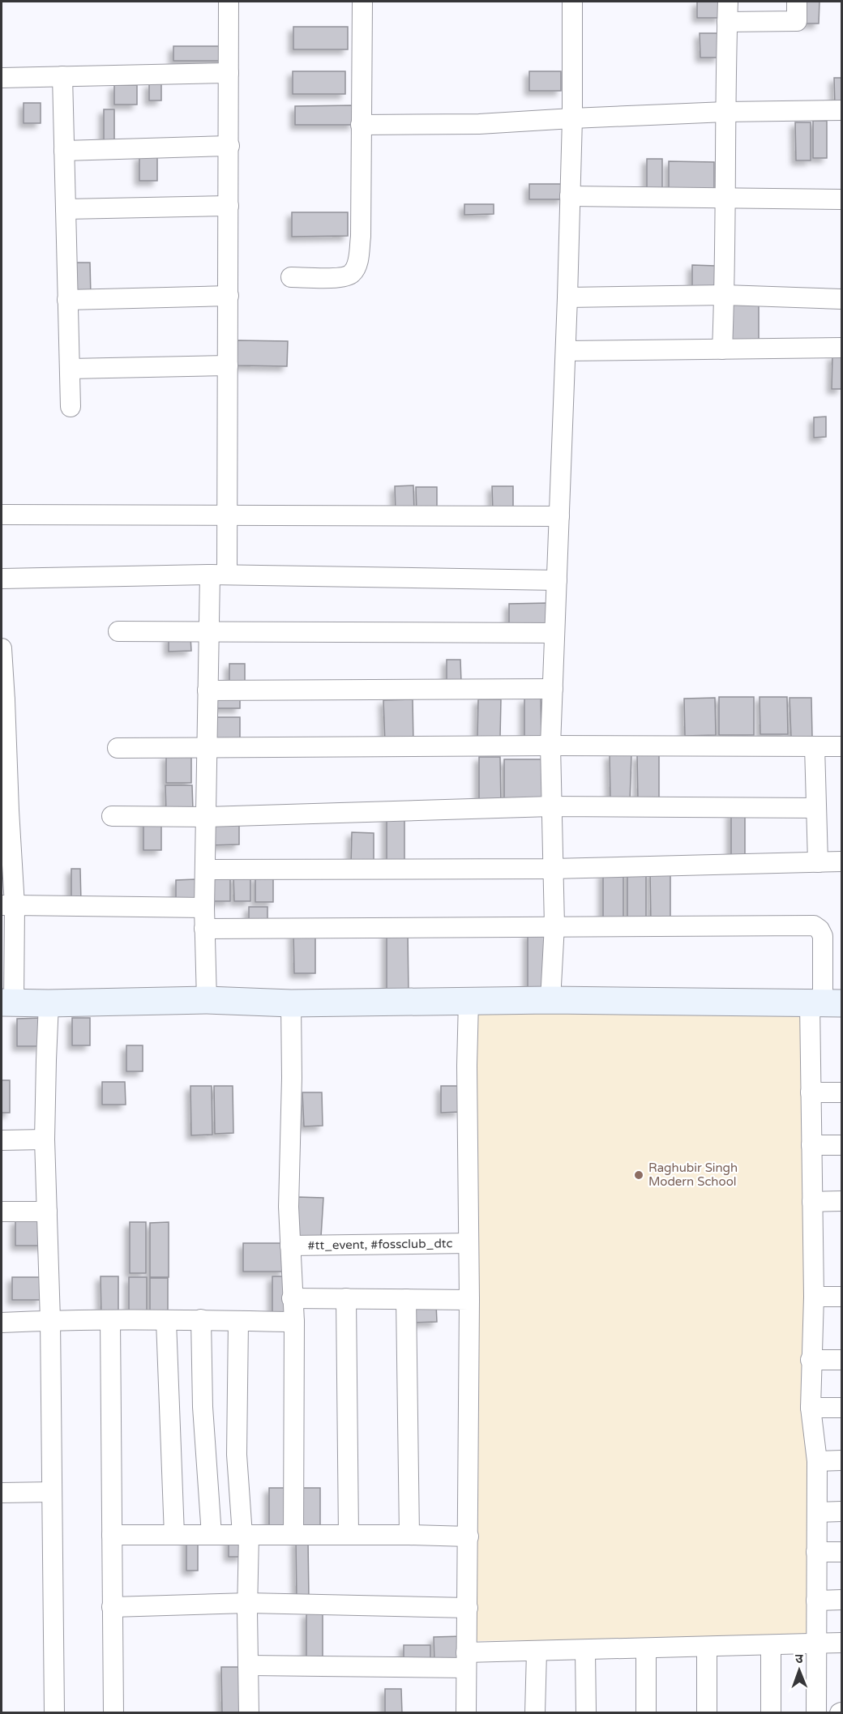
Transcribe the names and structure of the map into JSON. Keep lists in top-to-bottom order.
{
  "streets": {
    "street": ["#tt_event, #fossclub_dtc"]
  },
  "places": ["Raghubir Singh Modern School"],
  "north": "top"
}
